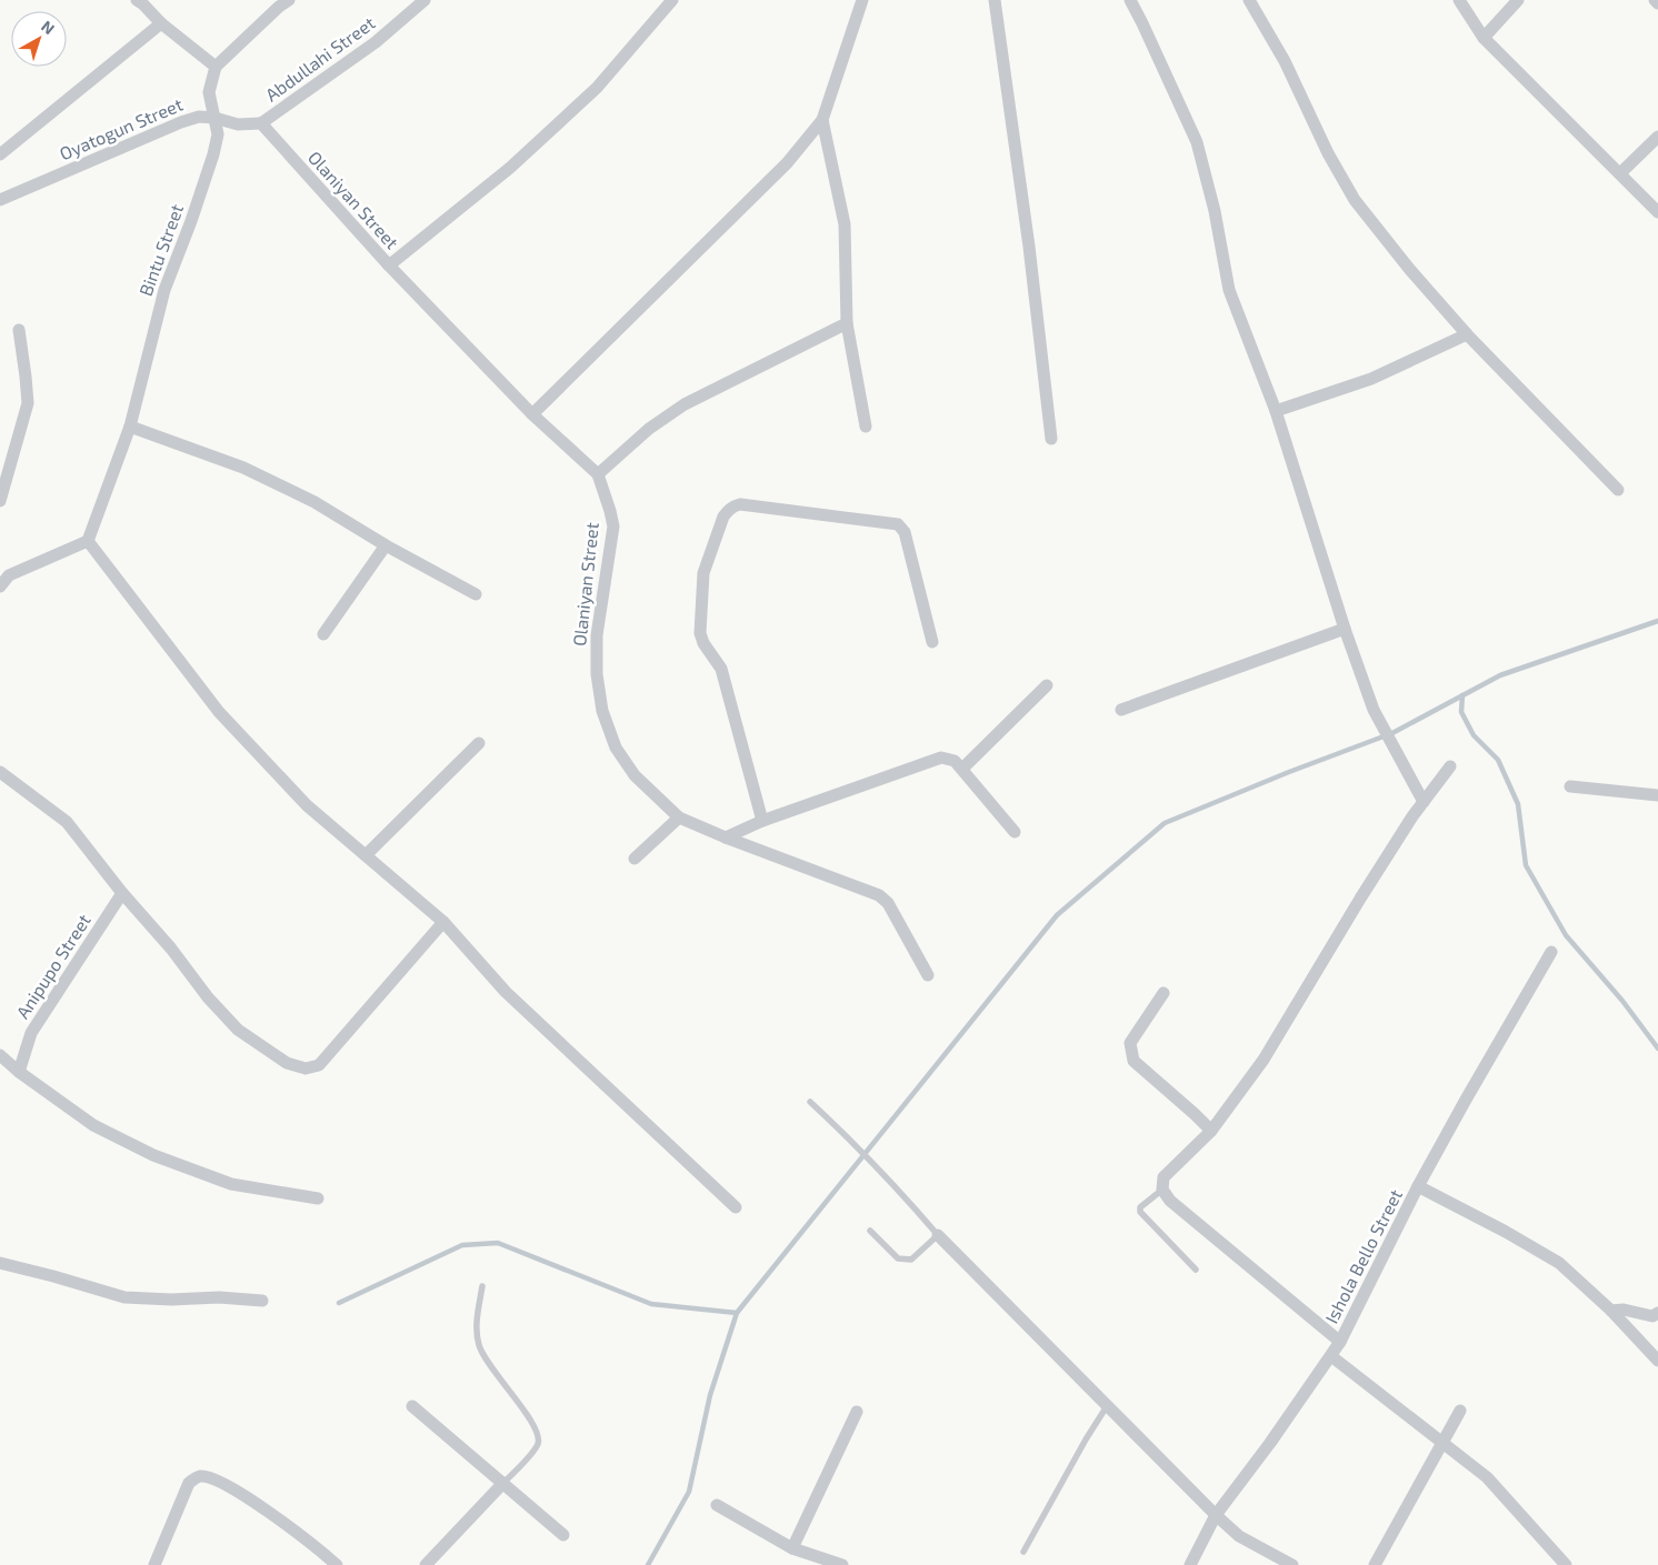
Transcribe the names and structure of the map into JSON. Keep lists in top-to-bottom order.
{
  "streets": {
    "street": [
      "Abdullahi Street",
      "Oyatogun Street",
      "Olaniyan Street",
      "Bintu Street",
      "Anipupo Street",
      "Ishola Bello Street"
    ]
  },
  "crossings": [
    ["Abdullahi Street", "Oyatogun Street"],
    ["Abdullahi Street", "Olaniyan Street"],
    ["Oyatogun Street", "Olaniyan Street"],
    ["Oyatogun Street", "Bintu Street"]
  ],
  "north": "top right"
}
